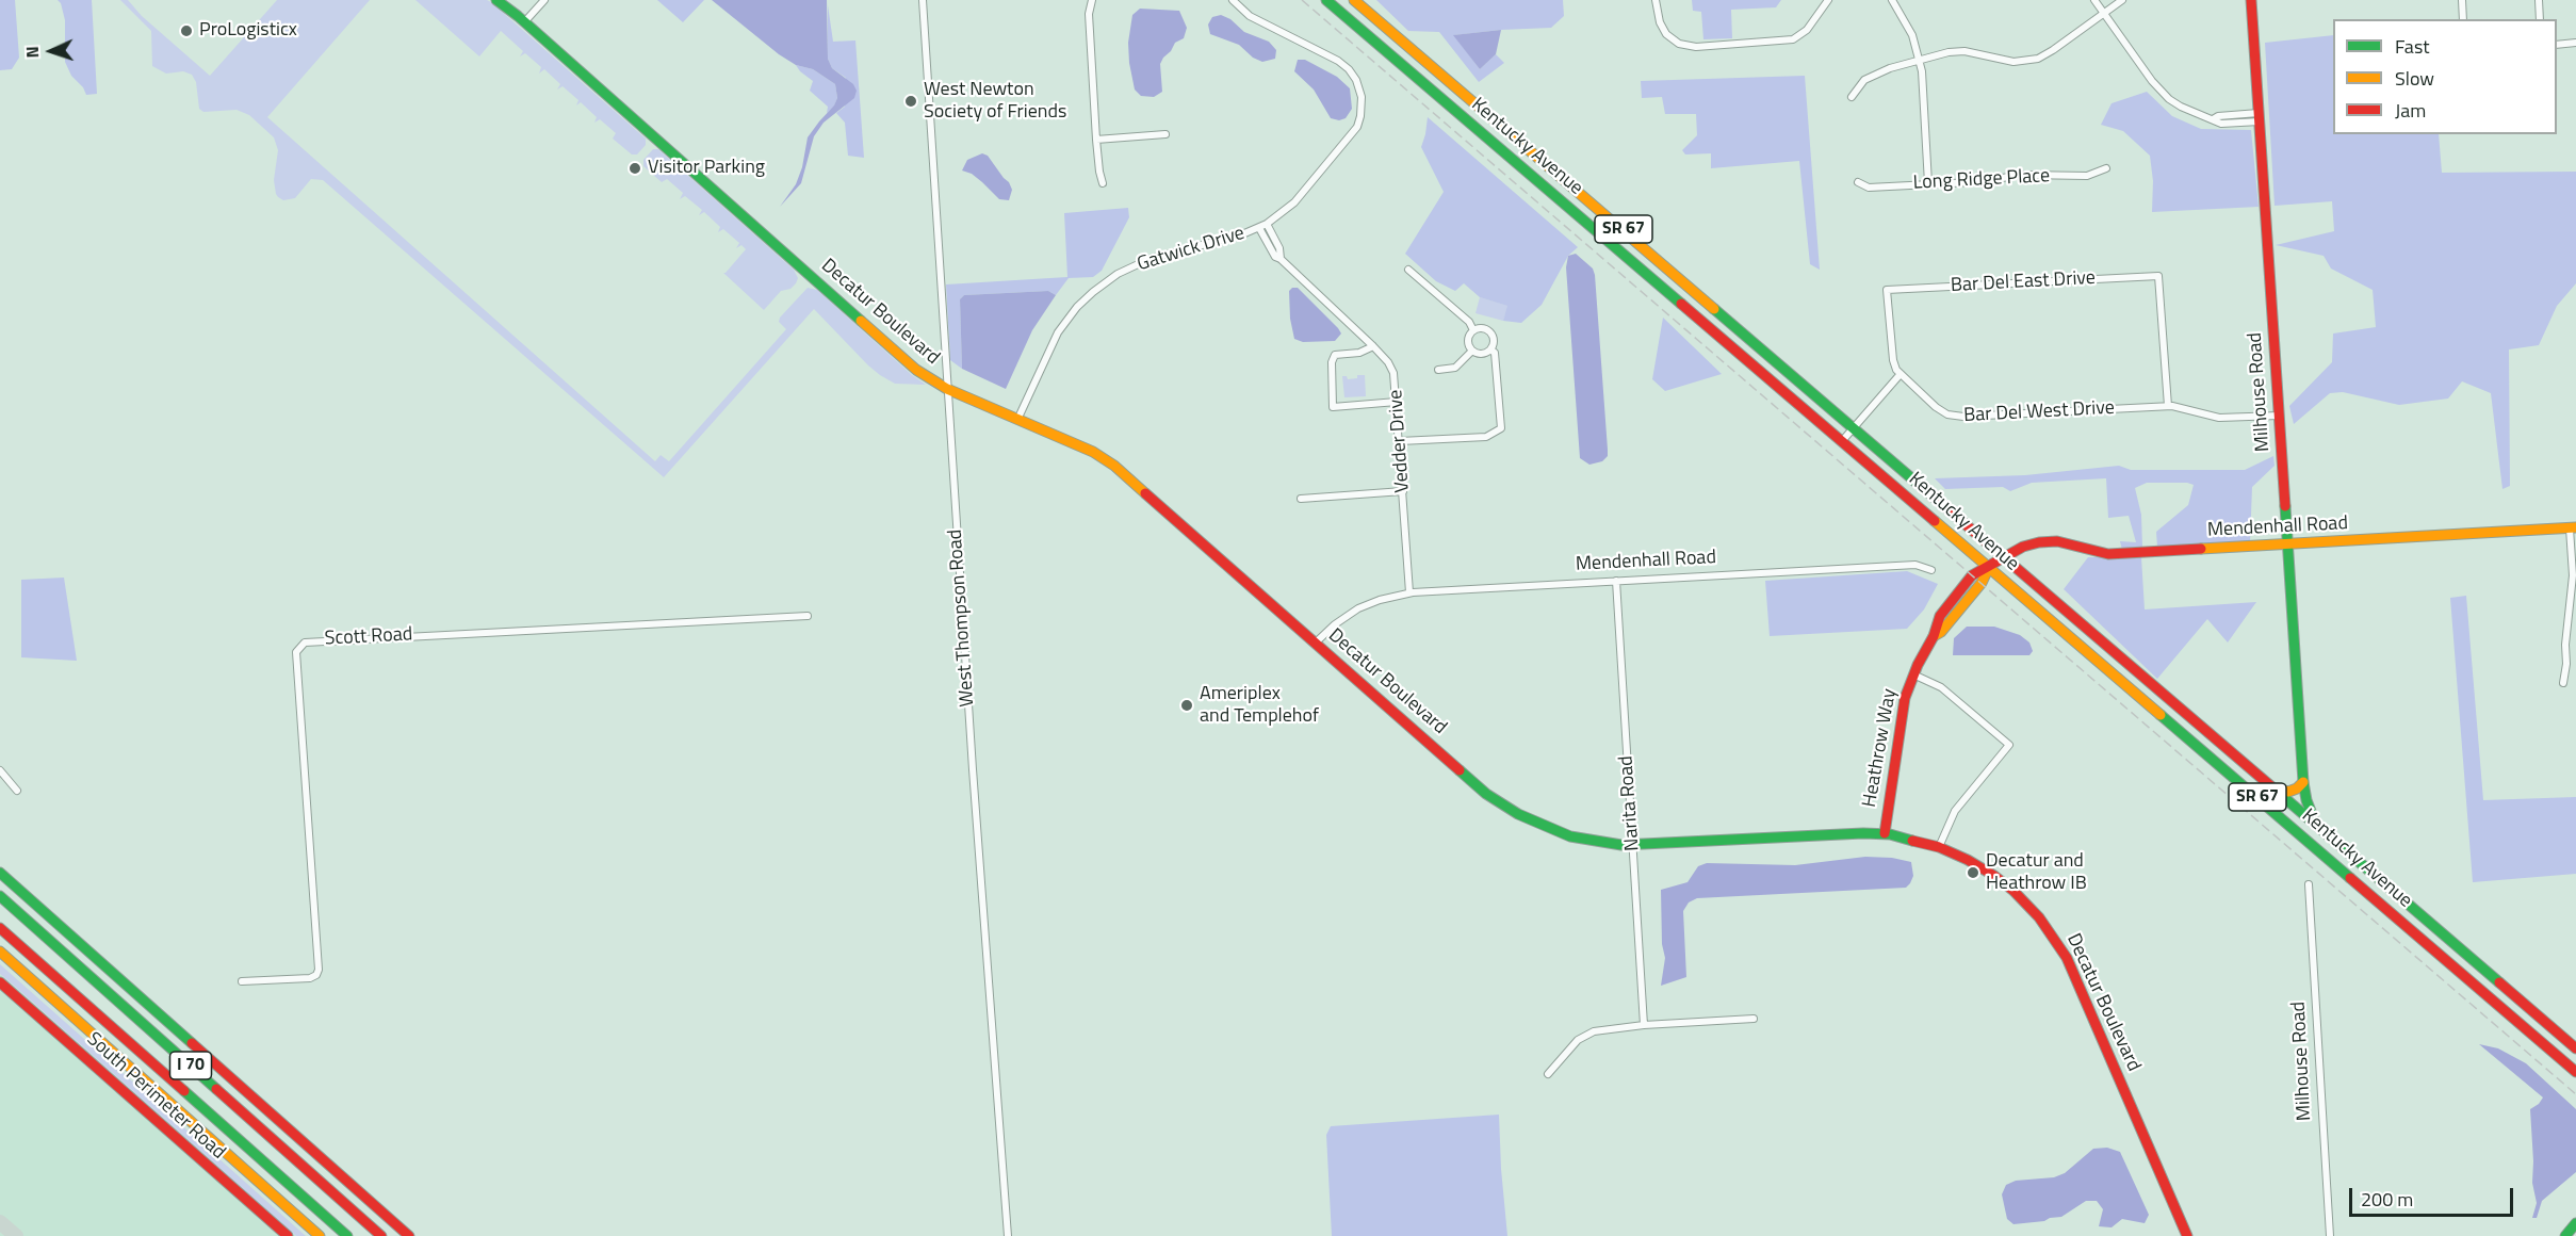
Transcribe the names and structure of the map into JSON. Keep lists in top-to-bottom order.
{
  "streets": {
    "main road": [
      "Kentucky Avenue",
      "SR 67",
      "Decatur Boulevard",
      "Milhouse Road",
      "Mendenhall Road",
      "Heathrow Way",
      "I 70",
      "South Perimeter Road"
    ],
    "street": [
      "Long Ridge Place",
      "Gatwick Drive",
      "Bar Del East Drive",
      "Bar Del West Drive",
      "Vedder Drive",
      "West Thompson Road",
      "Scott Road",
      "Narita Road"
    ]
  },
  "crossings": [
    ["Kentucky Avenue", "Milhouse Road"],
    ["Kentucky Avenue", "Mendenhall Road"],
    ["Kentucky Avenue", "Heathrow Way"],
    ["Gatwick Drive", "Decatur Boulevard"],
    ["Gatwick Drive", "Vedder Drive"],
    ["Bar Del East Drive", "Bar Del West Drive"],
    ["Decatur Boulevard", "Mendenhall Road"],
    ["Decatur Boulevard", "West Thompson Road"],
    ["Decatur Boulevard", "Heathrow Way"],
    ["Decatur Boulevard", "Narita Road"],
    ["Milhouse Road", "Bar Del West Drive"],
    ["Milhouse Road", "Mendenhall Road"],
    ["Vedder Drive", "Mendenhall Road"],
    ["Mendenhall Road", "Heathrow Way"],
    ["Mendenhall Road", "Narita Road"]
  ],
  "places": [
    "ProLogisticx",
    "West Newton Society of Friends",
    "Visitor Parking",
    "Ameriplex and Templehof",
    "Decatur and Heathrow IB"
  ],
  "legend": ["Fast", "Slow", "Jam"],
  "scale_bar": "200 m",
  "north": "left"
}
